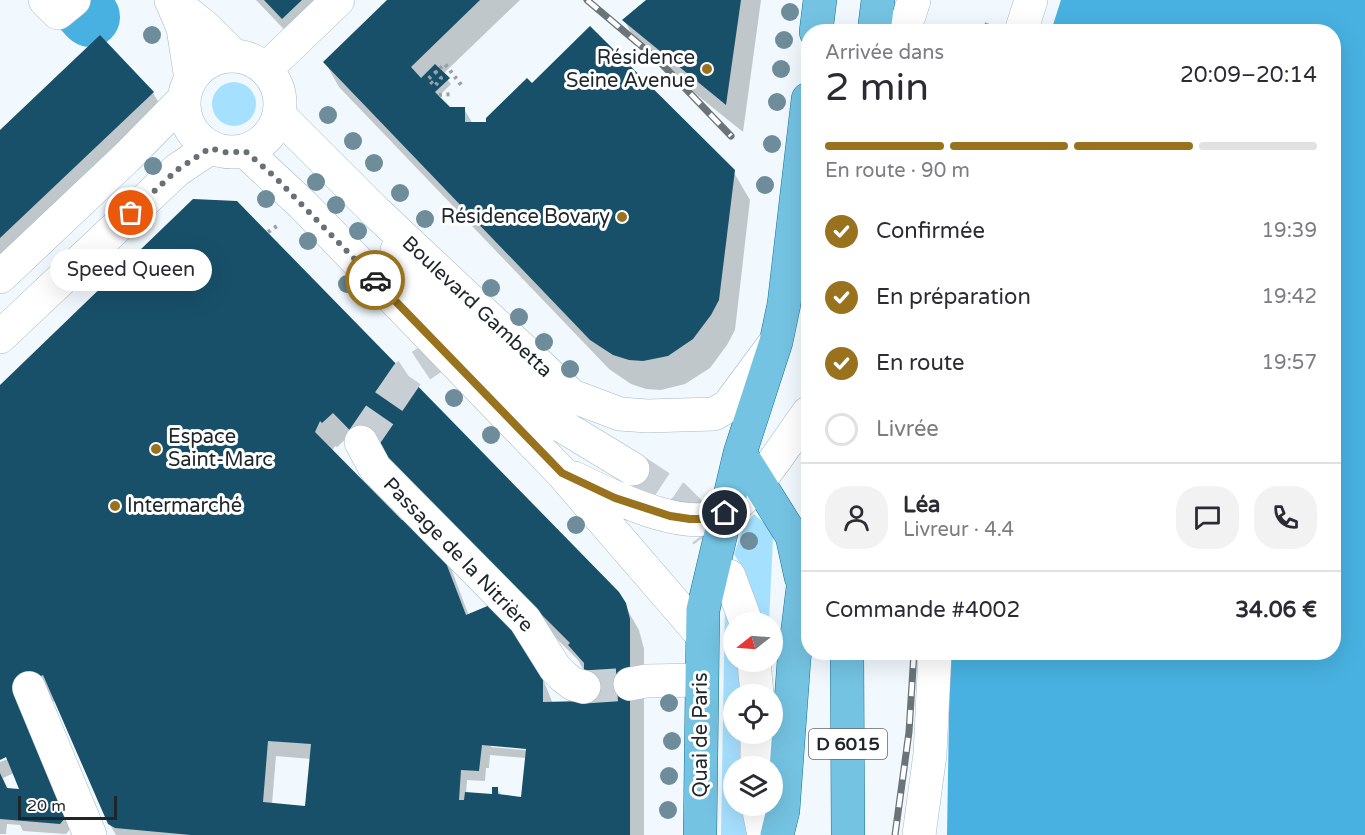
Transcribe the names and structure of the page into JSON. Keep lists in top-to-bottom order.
{
  "streets": {
    "main road": ["Quai de Paris", "D 6015"],
    "street": ["Boulevard Gambetta", "Passage de la Nitrière"]
  },
  "places": [
    "Résidence Seine Avenue",
    "Speed Queen",
    "Résidence Bovary",
    "Espace Saint-Marc",
    "Intermarché"
  ],
  "scale_bar": "20 m",
  "north": "left",
  "page": {
    "heading": ["2 min", "Arrivée dans", "20:09–20:14"],
    "panel": [
      "Léa",
      "Livreur · 4.4",
      "Commande #4002",
      "34.06 €"
    ],
    "bar": "En route · 90 m",
    "list": [
      ["Confirmée", "19:39"],
      ["En préparation", "19:42"],
      ["En route", "19:57"],
      "Livrée"
    ],
    "bubble": "Speed Queen",
    "scale": "20 m"
  }
}
